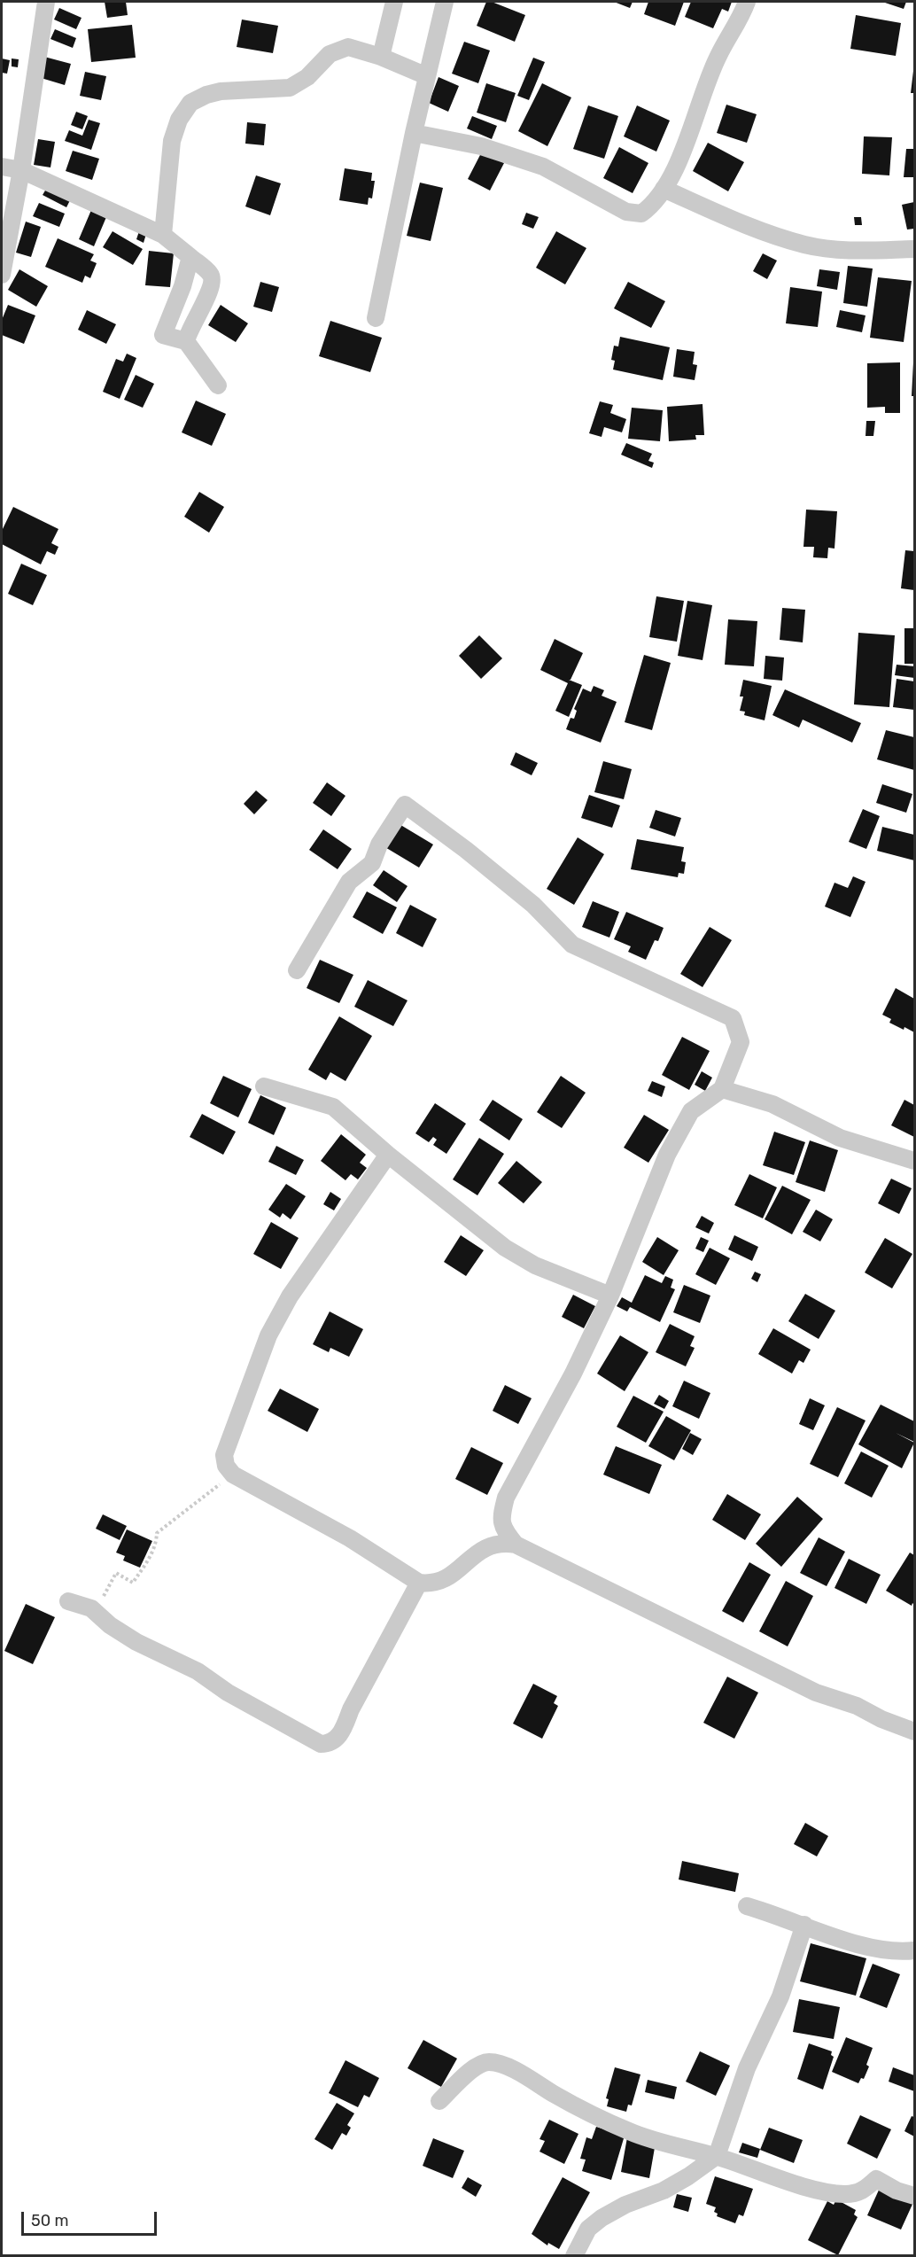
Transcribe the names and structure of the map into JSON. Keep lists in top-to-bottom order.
{
  "scale_bar": "50 m"
}
